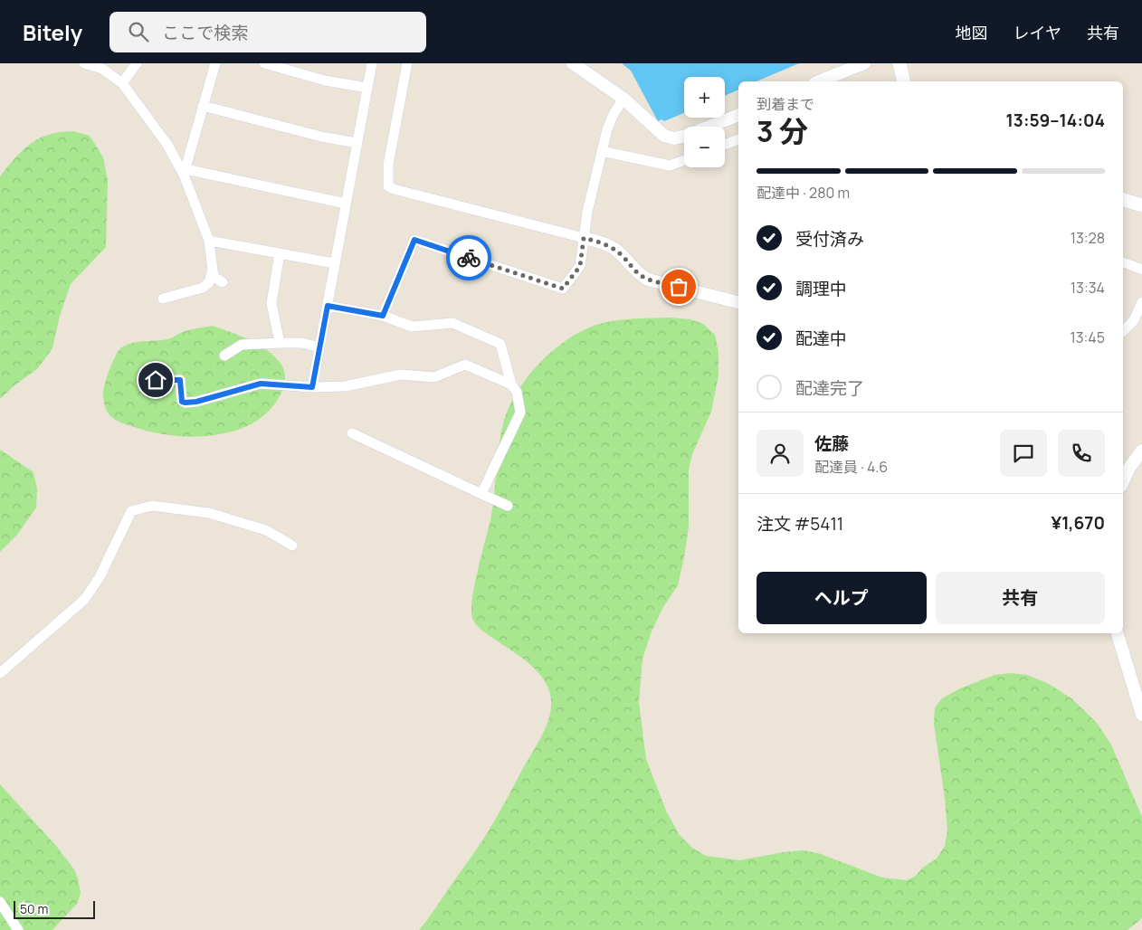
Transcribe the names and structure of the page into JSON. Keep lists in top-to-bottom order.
{
  "scale_bar": "50 m",
  "page": {
    "header": "Bitely",
    "search": "ここで検索",
    "nav": ["地図", "レイヤ", "共有"],
    "map_buttons": ["+", "−"],
    "heading": ["3 分", "到着まで", "13:59–14:04"],
    "panel": [
      "佐藤",
      "配達員 · 4.6",
      "注文 #5411",
      "¥1,670"
    ],
    "bar": "配達中 · 280 m",
    "list": [
      ["受付済み", "13:28"],
      ["調理中", "13:34"],
      ["配達中", "13:45"],
      "配達完了"
    ],
    "buttons": ["ヘルプ", "共有"],
    "scale": "50 m"
  }
}
